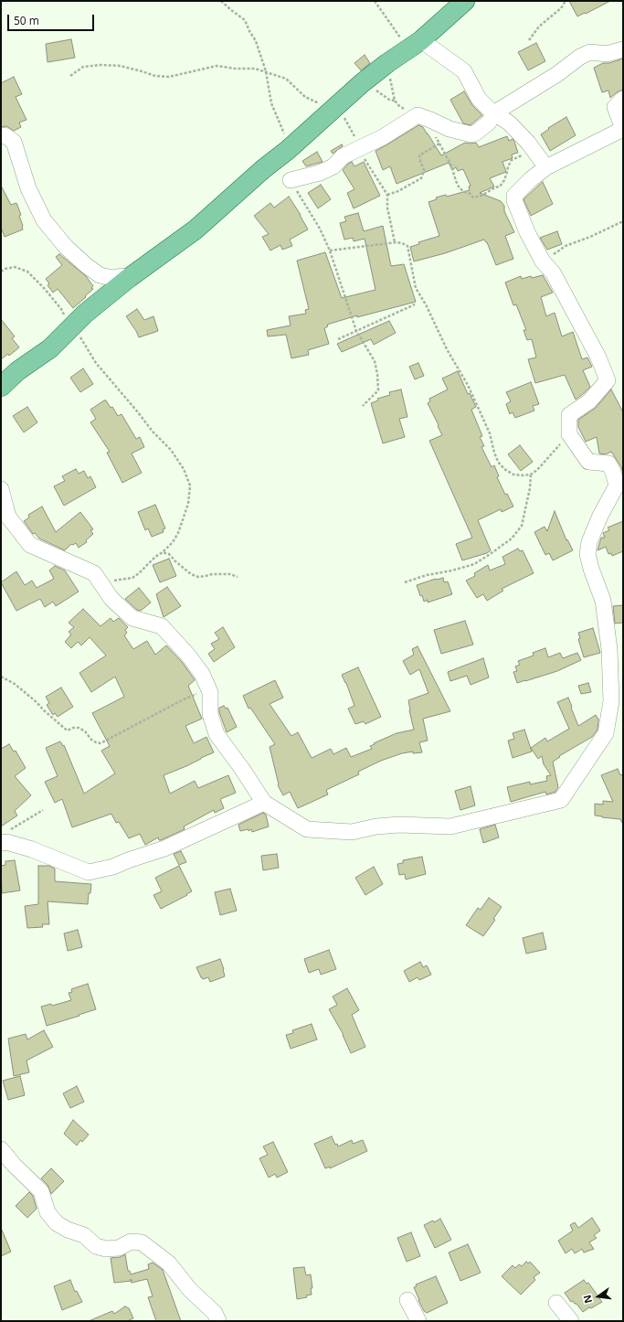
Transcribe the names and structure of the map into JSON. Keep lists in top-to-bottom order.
{
  "scale_bar": "50 m",
  "north": "left"
}
